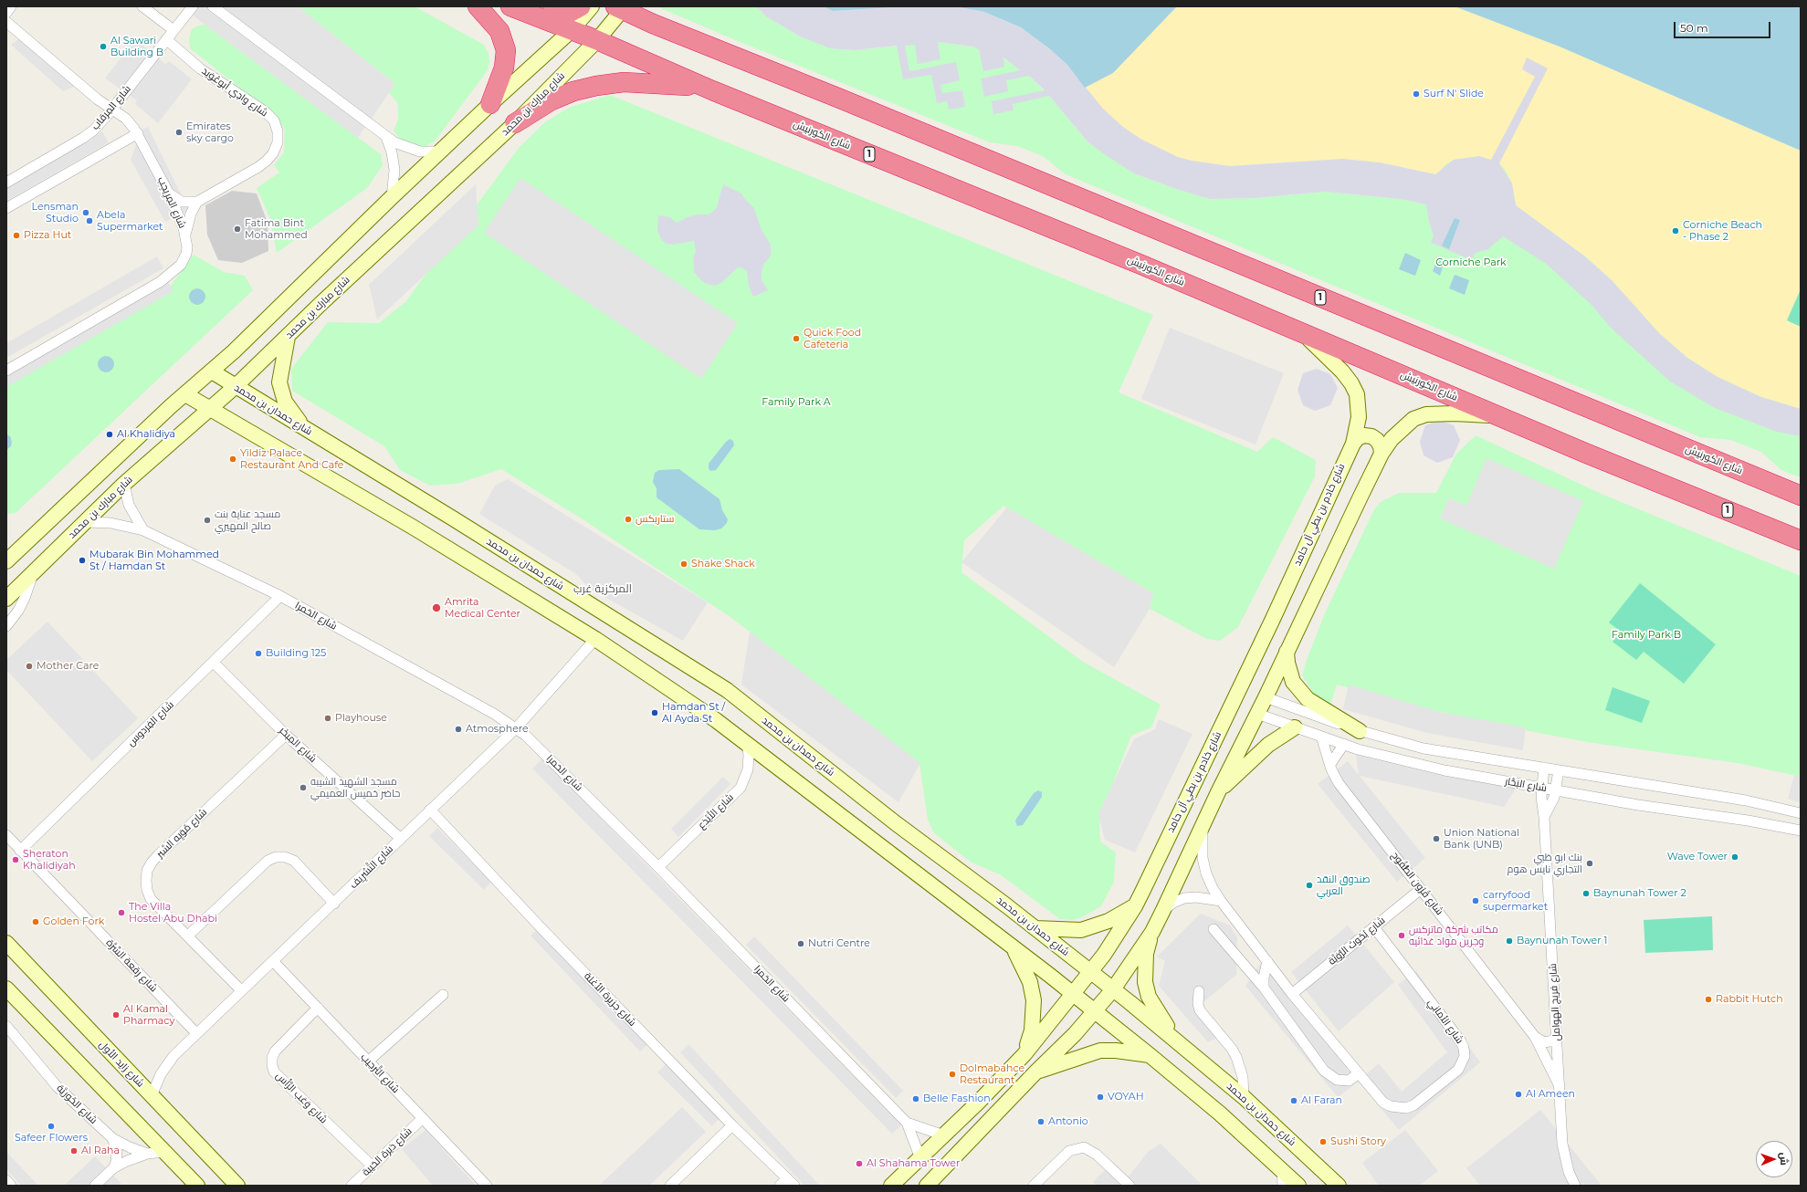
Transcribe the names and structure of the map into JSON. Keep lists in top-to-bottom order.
{
  "streets": {
    "highway": ["شارع الكورنيش", "1"],
    "main road": [
      "شارع مبارك بن محمد",
      "شارع حمدان بن محمد",
      "شارع خادم بن بطي آل حامد",
      "شارع زايد الأول"
    ],
    "street": [
      "شارع وادِي أبوعُوَيد",
      "شارع المِرقاب",
      "شارع المِرِيجِب",
      "شارع الحَمرا",
      "شارع الفِردوس",
      "شارع المِبخَر",
      "شارع البَحَّار",
      "شارع الأَيْدَع",
      "شارع مُوَيِه السَّبر",
      "شارع التَّشرِيف",
      "شارع قُرُون الطُّفُوح",
      "شارع بُحُوث الرُّوَيَّة",
      "شارع رِقعة السِّرَّة",
      "شارع جزيرة الأغلة",
      "شارع فريج الهوامل",
      "شارع الأمانِي",
      "شارع التَّرحِيب",
      "شارع وَعَب الرَّأس",
      "شارع الحُوريَّة",
      "شارع دَيرة الحَيبة"
    ]
  },
  "crossings": [
    ["شارع وادِي أبوعُوَيد", "شارع المِرقاب"],
    ["شارع مبارك بن محمد", "شارع الكورنيش"],
    ["شارع مبارك بن محمد", "شارع حمدان بن محمد"],
    ["شارع مبارك بن محمد", "شارع الحَمرا"],
    ["شارع المِرقاب", "شارع المِرِيجِب"],
    ["شارع الكورنيش", "شارع خادم بن بطي آل حامد"],
    ["شارع حمدان بن محمد", "شارع خادم بن بطي آل حامد"],
    ["شارع خادم بن بطي آل حامد", "شارع الحَمرا"],
    ["شارع الحَمرا", "شارع الفِردوس"],
    ["شارع الحَمرا", "شارع الأَيْدَع"],
    ["شارع الحَمرا", "شارع التَّشرِيف"],
    ["شارع الفِردوس", "شارع المِبخَر"],
    ["شارع الفِردوس", "شارع رِقعة السِّرَّة"],
    ["شارع المِبخَر", "شارع مُوَيِه السَّبر"],
    ["شارع المِبخَر", "شارع التَّشرِيف"],
    ["شارع البَحَّار", "شارع قُرُون الطُّفُوح"],
    ["شارع البَحَّار", "شارع فريج الهوامل"],
    ["شارع مُوَيِه السَّبر", "شارع التَّشرِيف"],
    ["شارع التَّشرِيف", "شارع رِقعة السِّرَّة"],
    ["شارع التَّشرِيف", "شارع جزيرة الأغلة"],
    ["شارع التَّشرِيف", "شارع زايد الأول"],
    ["شارع التَّشرِيف", "شارع التَّرحِيب"],
    ["شارع قُرُون الطُّفُوح", "شارع بُحُوث الرُّوَيَّة"],
    ["شارع قُرُون الطُّفُوح", "شارع فريج الهوامل"],
    ["شارع بُحُوث الرُّوَيَّة", "شارع الأمانِي"],
    ["شارع التَّرحِيب", "شارع وَعَب الرَّأس"],
    ["شارع التَّرحِيب", "شارع دَيرة الحَيبة"],
    ["شارع وَعَب الرَّأس", "شارع دَيرة الحَيبة"]
  ],
  "districts": ["المركزية غرب"],
  "parks": ["Corniche Park", "Family Park A", "Family Park B"],
  "places": [
    "Al Sawari Building B",
    "Surf N' Slide",
    "Emirates sky cargo",
    "Lensman Studio",
    "Abela Supermarket",
    "Fatima Bint Mohammed",
    "Corniche Beach - Phase 2",
    "Pizza Hut",
    "Quick Food Cafeteria",
    "Al Khalidiya",
    "Yildiz Palace Restaurant And Cafe",
    "ستاربكس",
    "مسجد عناية بنت صالح المهيري",
    "Mubarak Bin Mohammed St / Hamdan St",
    "Shake Shack",
    "Amrita Medical Center",
    "Building 125",
    "Mother Care",
    "Hamdan St / Al Ayda St",
    "Playhouse",
    "Atmosphere",
    "مسجد الشهيد الشيبه حاضر خميس العميمي",
    "Union National Bank (UNB)",
    "Wave Tower",
    "Sheraton Khalidiyah",
    "بنك ابو ظبي التجاري نايس هوم",
    "صندوق النقد العربي",
    "Baynunah Tower 2",
    "carryfood supermarket",
    "The Villa Hostel Abu Dhabi",
    "Golden Fork",
    "مكاتب شركة ماتركس وجرين مواد غذائيه",
    "Baynunah Tower 1",
    "Nutri Centre",
    "Rabbit Hutch",
    "Al Kamal Pharmacy",
    "Dolmabahce Restaurant",
    "Al Ameen",
    "VOYAH",
    "Belle Fashion",
    "Al Faran",
    "Antonio",
    "Safeer Flowers",
    "Sushi Story",
    "Al Raha",
    "Al Shahama Tower"
  ],
  "scale_bar": "50 m",
  "north": "right"
}
